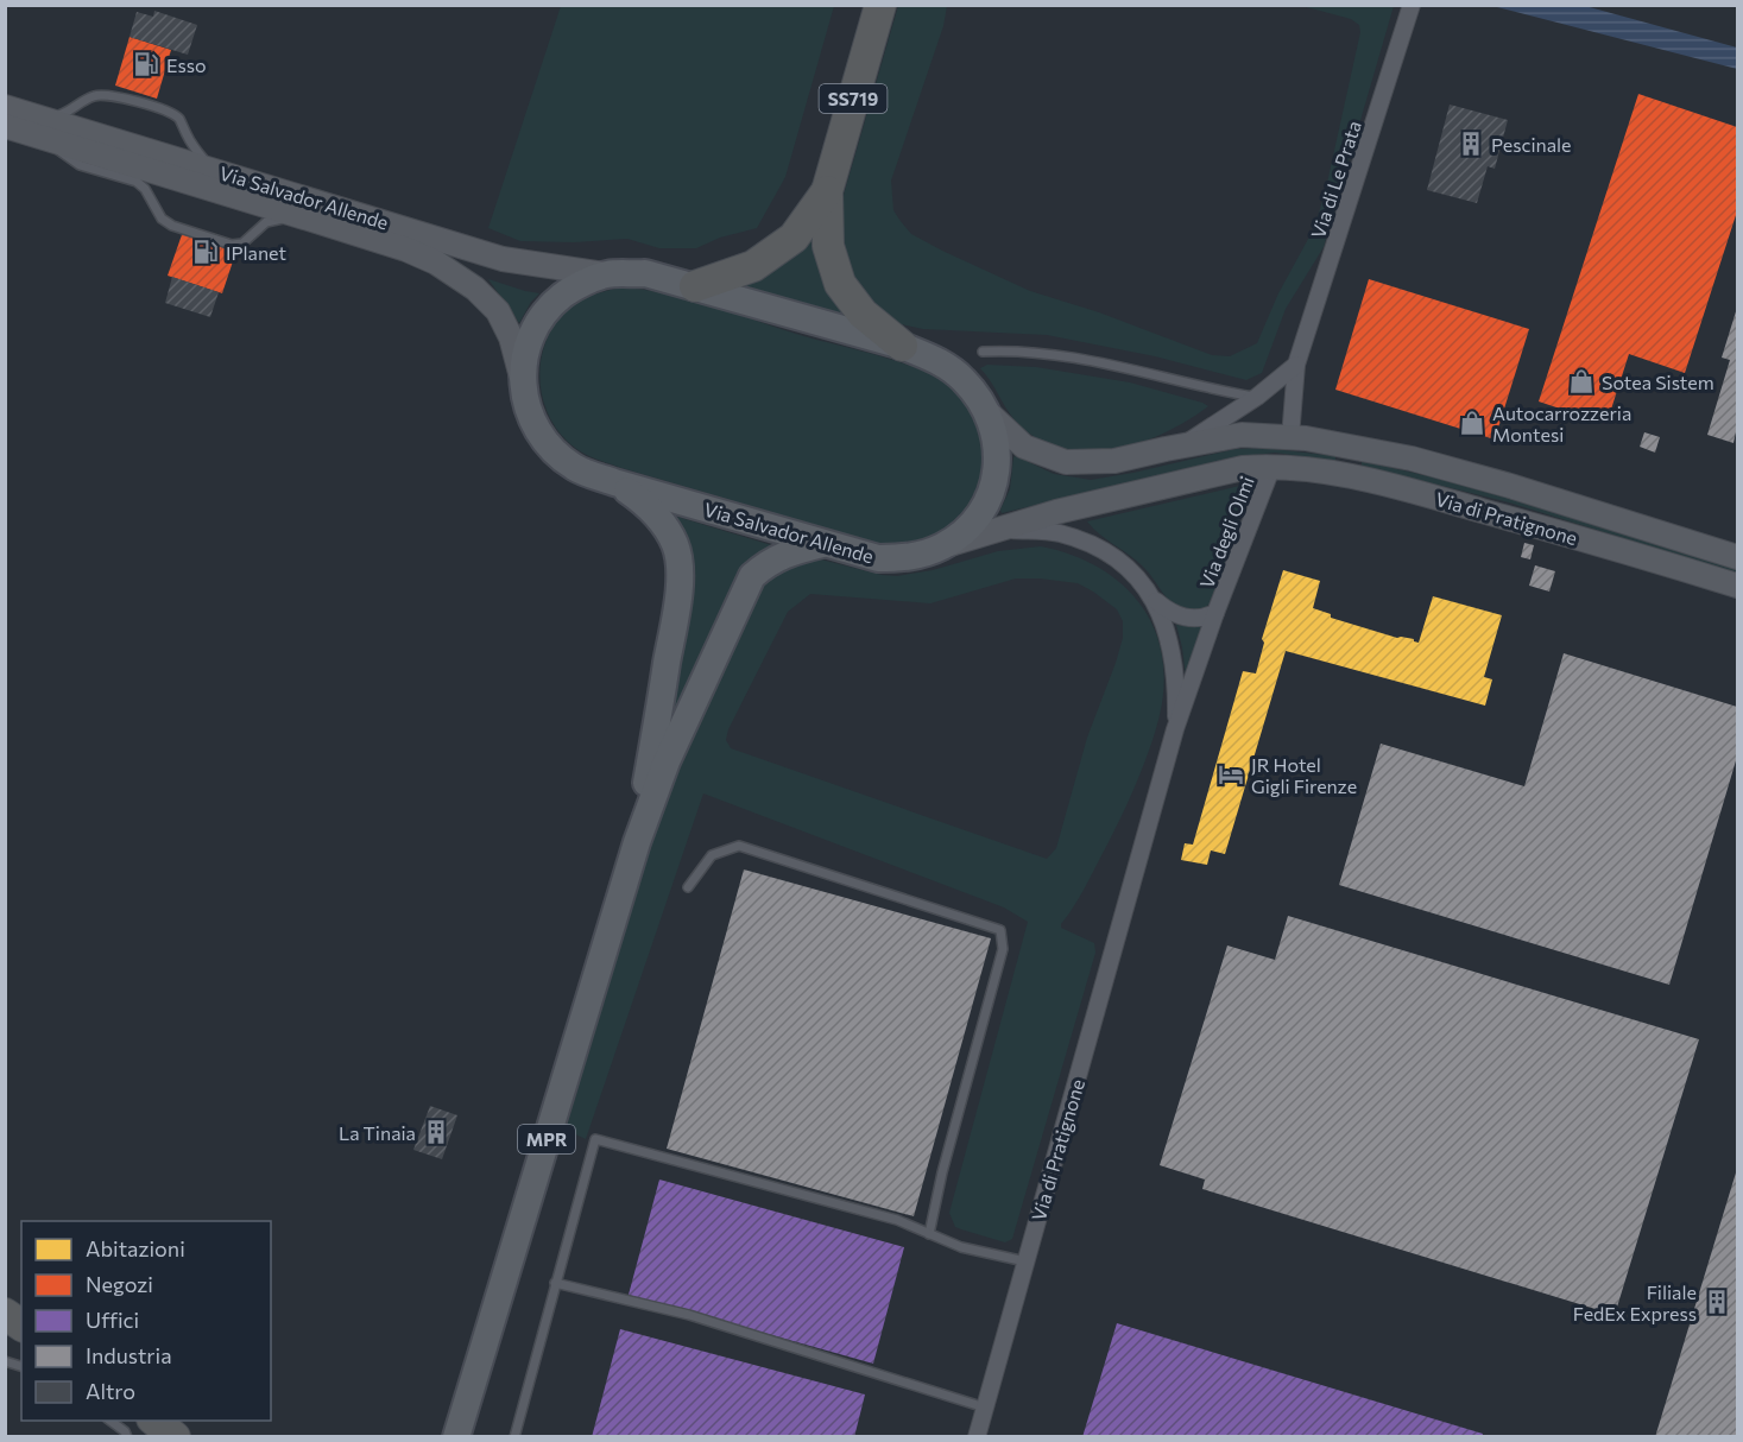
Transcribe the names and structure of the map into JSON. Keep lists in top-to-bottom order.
{
  "streets": {
    "highway": ["SS719"],
    "main road": ["Via Salvador Allende", "Via di Pratignone", "MPR"],
    "street": ["Via di Le Prata", "Via degli Olmi"]
  },
  "crossings": [
    ["SS719", "Via Salvador Allende"],
    ["Via di Le Prata", "Via Salvador Allende"],
    ["Via di Le Prata", "Via di Pratignone"],
    ["Via Salvador Allende", "Via di Pratignone"],
    ["Via Salvador Allende", "Via degli Olmi"],
    ["Via Salvador Allende", "MPR"],
    ["Via di Pratignone", "Via degli Olmi"]
  ],
  "places": {
    "fuel station": ["Esso", "IPlanet"],
    "building": ["Pescinale", "La Tinaia", "Filiale FedEx Express"],
    "shop": ["Sotea Sistem", "Autocarrozzeria Montesi"],
    "hotel": ["JR Hotel Gigli Firenze"]
  },
  "legend": [
    "Abitazioni",
    "Negozi",
    "Uffici",
    "Industria",
    "Altro"
  ]
}
